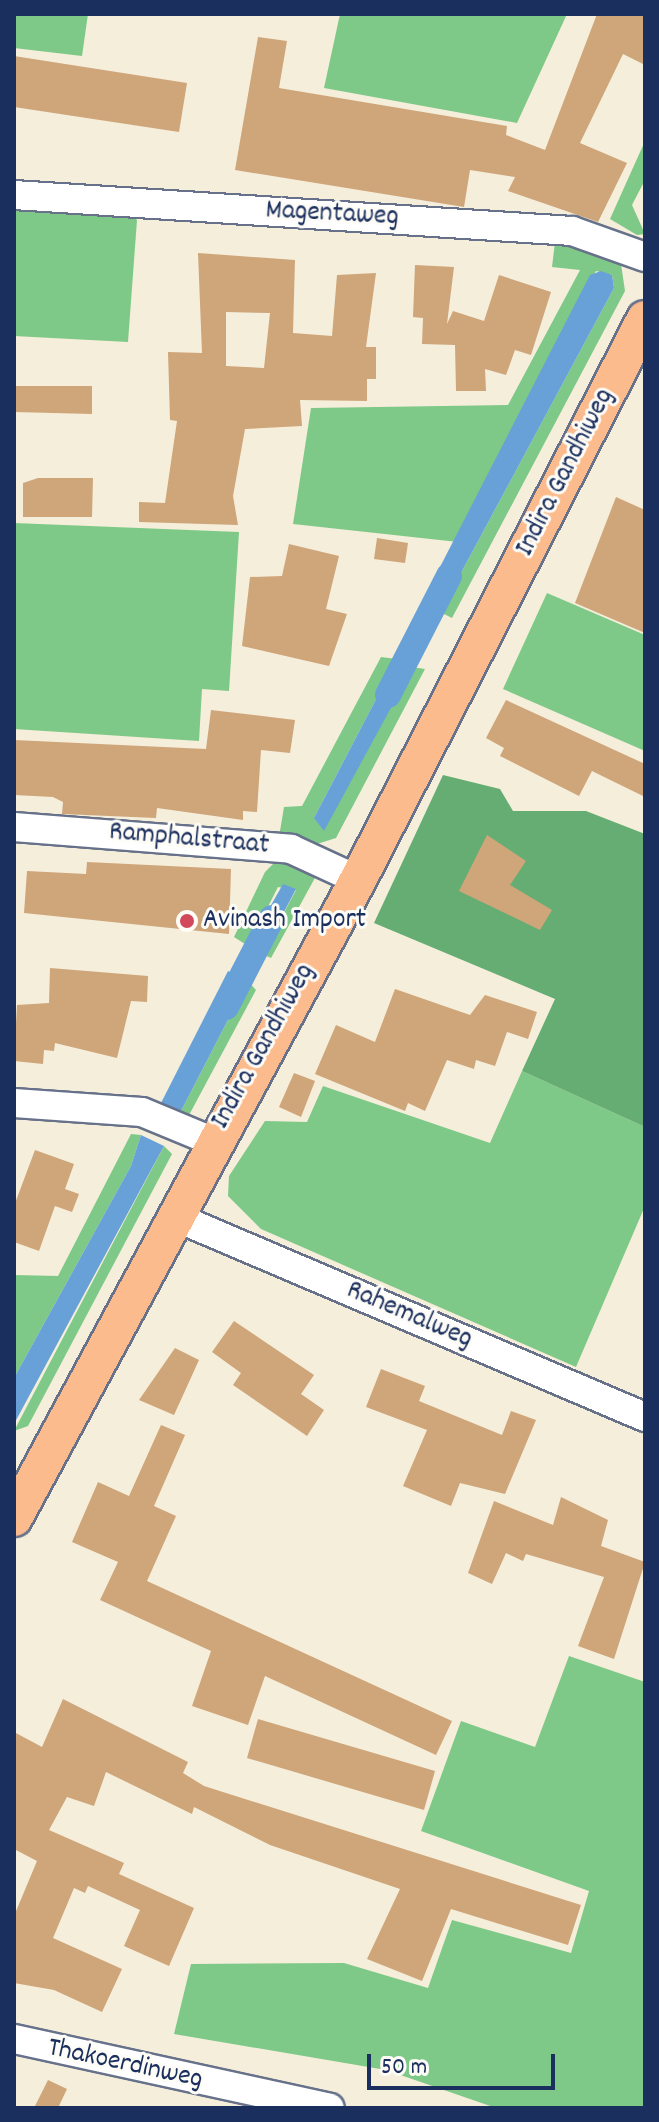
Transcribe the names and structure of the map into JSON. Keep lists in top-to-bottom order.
{
  "streets": {
    "main road": ["Indira Gandhiweg"],
    "street": [
      "Magentaweg",
      "Ramphalstraat",
      "Rahemalweg",
      "Thakoerdinweg"
    ]
  },
  "crossings": [
    ["Indira Gandhiweg", "Ramphalstraat"],
    ["Indira Gandhiweg", "Rahemalweg"]
  ],
  "places": ["Avinash Import"],
  "scale_bar": "50 m"
}
